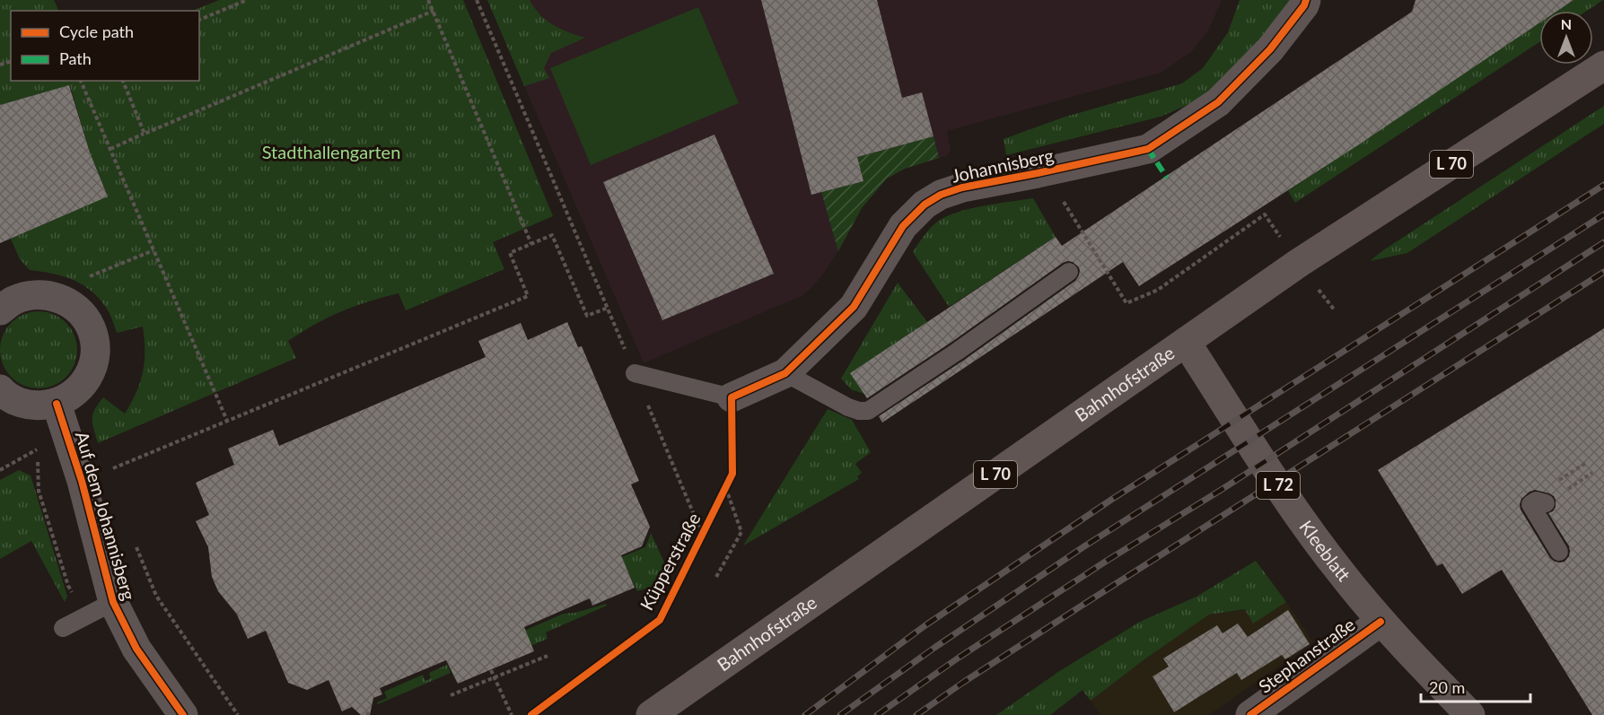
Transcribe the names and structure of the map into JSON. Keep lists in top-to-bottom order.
{
  "streets": {
    "main road": [
      "L 70",
      "Bahnhofstraße",
      "L 72",
      "Kleeblatt"
    ],
    "street": ["Johannisberg", "Auf dem Johannisberg", "Stephanstraße"],
    "cycle path": ["Küpperstraße"]
  },
  "crossings": [
    ["Johannisberg", "Küpperstraße"],
    ["Bahnhofstraße", "Kleeblatt"],
    ["Kleeblatt", "Stephanstraße"]
  ],
  "parks": ["Stadthallengarten"],
  "legend": ["Cycle path", "Path"],
  "scale_bar": "20 m",
  "north": "top"
}
